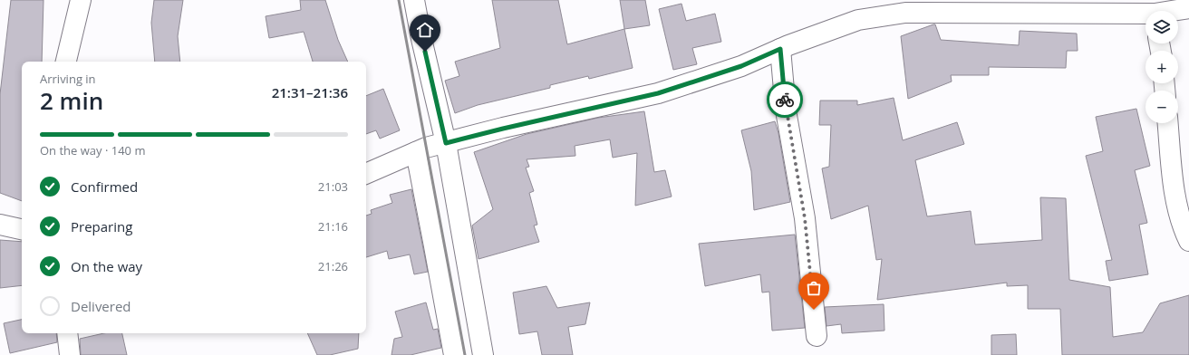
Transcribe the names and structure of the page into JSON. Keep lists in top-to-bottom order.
{
  "page": {
    "map_buttons": ["+", "−"],
    "heading": ["2 min", "Arriving in", "21:31–21:36"],
    "bar": "On the way · 140 m",
    "list": [
      ["Confirmed", "21:03"],
      ["Preparing", "21:16"],
      ["On the way", "21:26"],
      "Delivered"
    ]
  }
}
